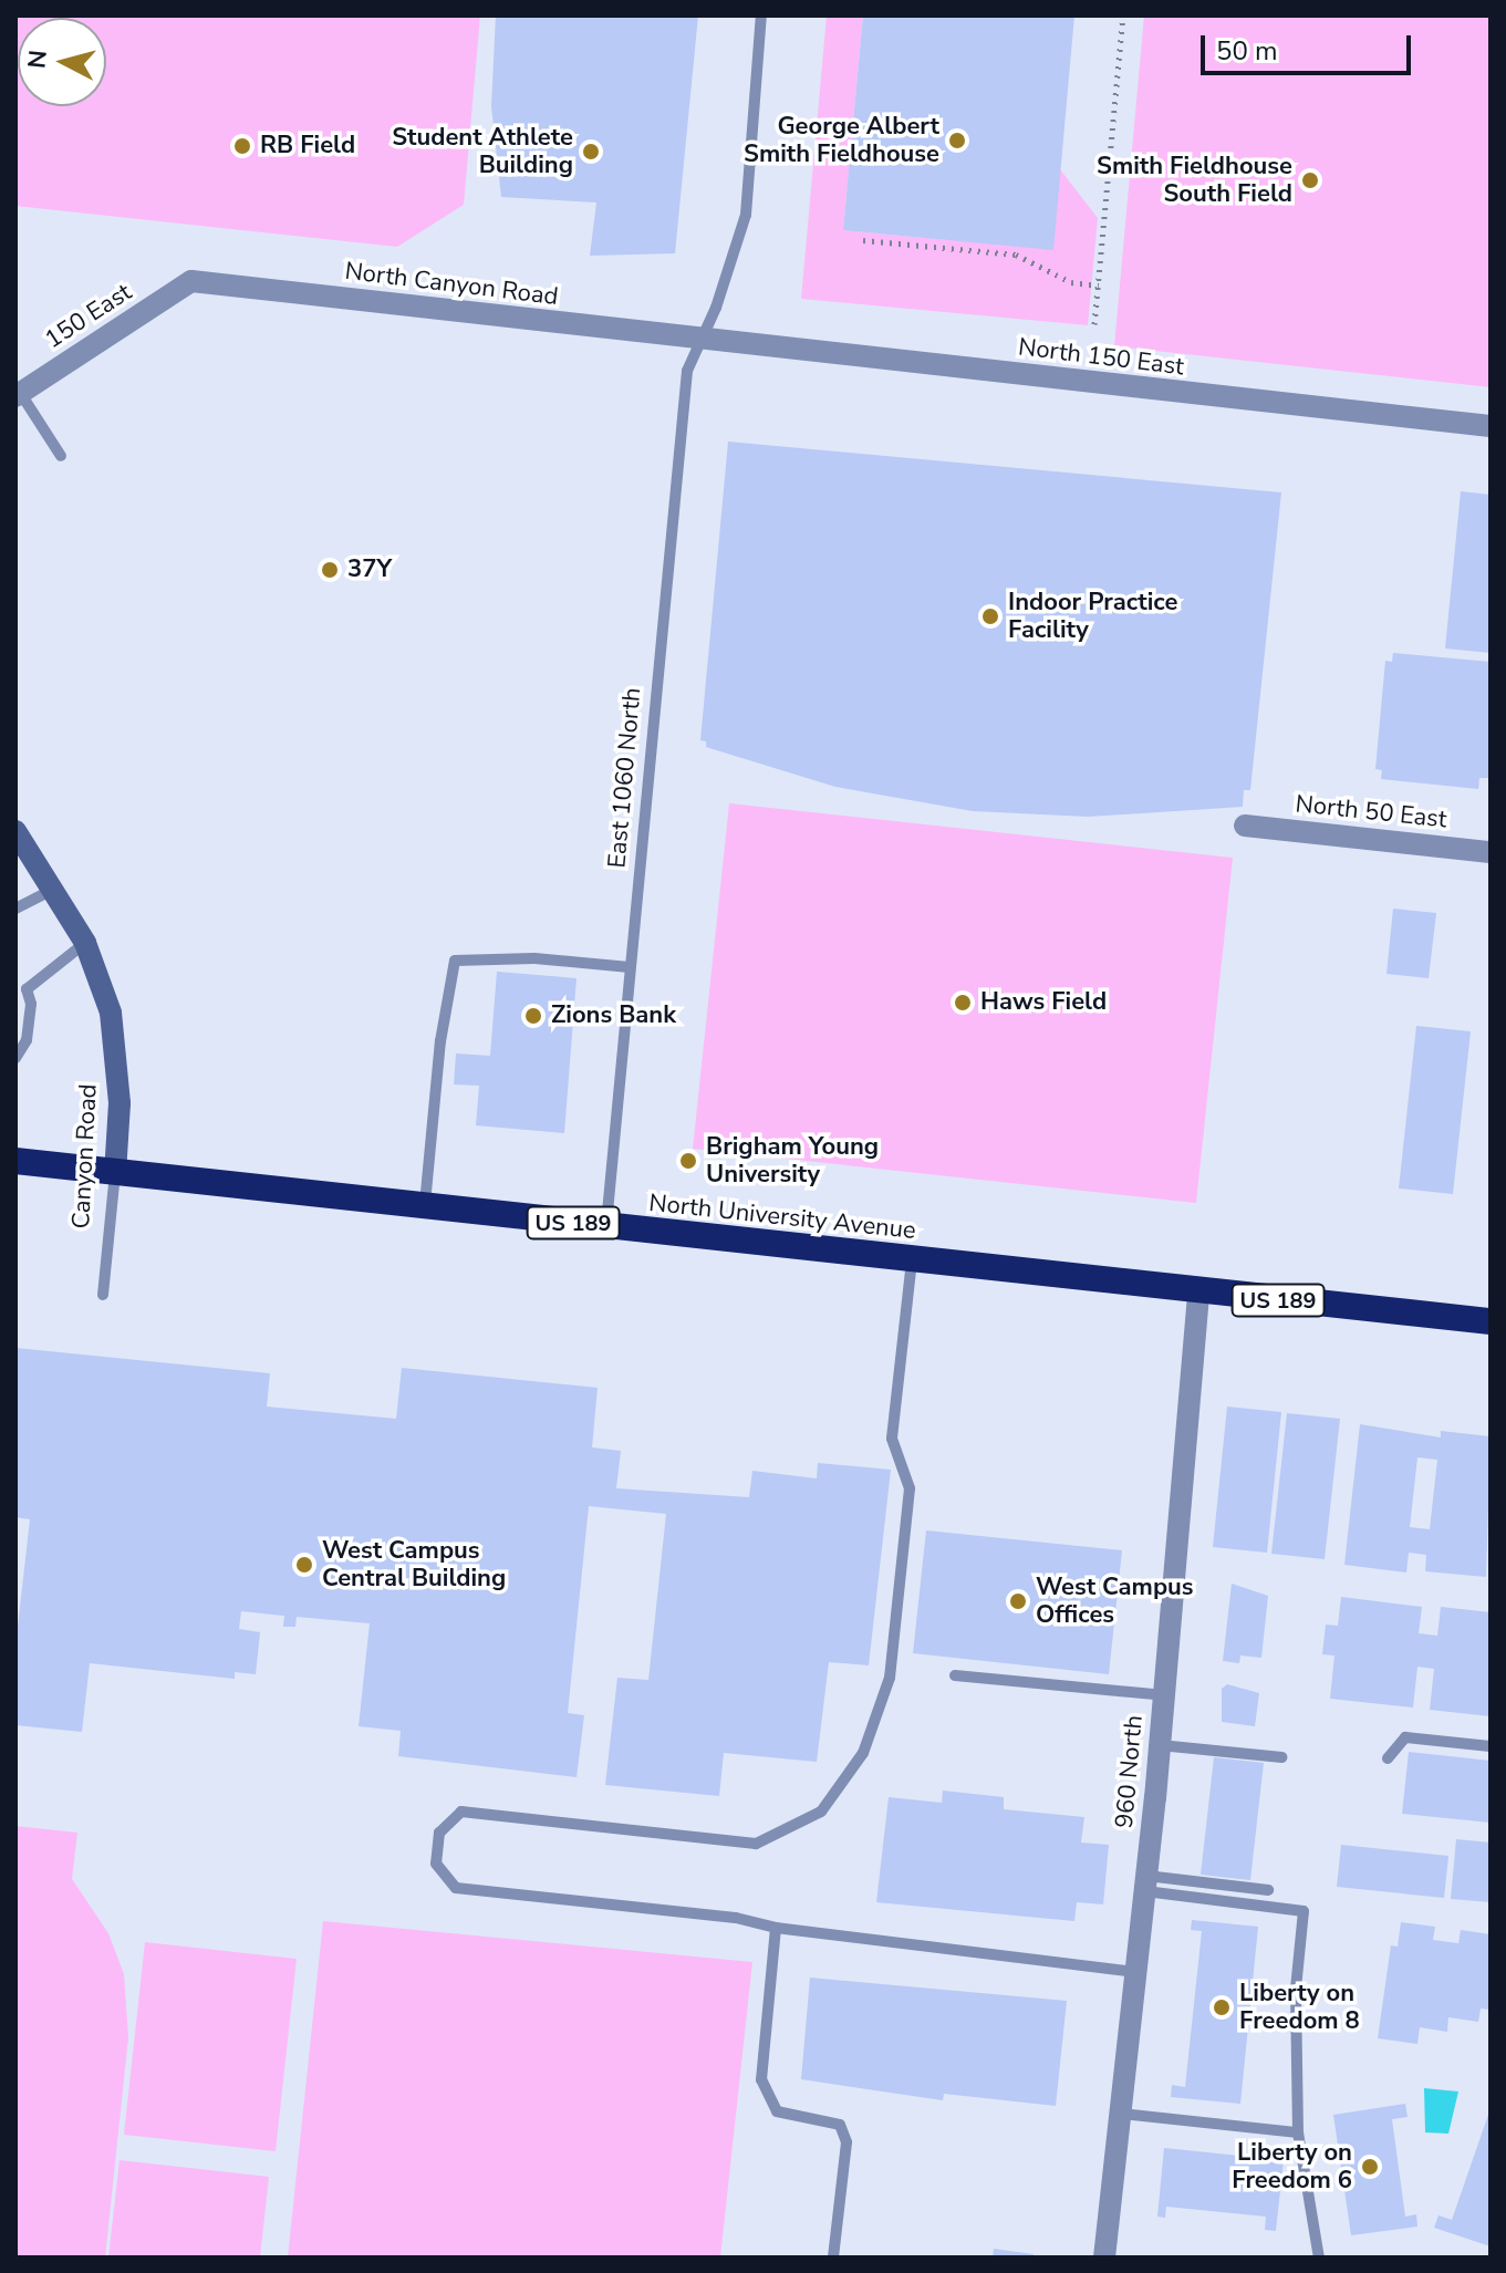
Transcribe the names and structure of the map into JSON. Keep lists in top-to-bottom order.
{
  "streets": {
    "highway": ["North University Avenue", "US 189"],
    "main road": ["Canyon Road"],
    "street": [
      "North Canyon Road",
      "150 East",
      "North 150 East",
      "North 50 East",
      "960 North"
    ],
    "lane": ["East 1060 North"]
  },
  "crossings": [
    ["North Canyon Road", "150 East"],
    ["North Canyon Road", "North 150 East"],
    ["North Canyon Road", "East 1060 North"],
    ["North 150 East", "East 1060 North"],
    ["East 1060 North", "North University Avenue"],
    ["Canyon Road", "North University Avenue"],
    ["North University Avenue", "960 North"]
  ],
  "places": [
    "George Albert Smith Fieldhouse",
    "RB Field",
    "Student Athlete Building",
    "Smith Fieldhouse South Field",
    "37Y",
    "Indoor Practice Facility",
    "Haws Field",
    "Zions Bank",
    "Brigham Young University",
    "West Campus Central Building",
    "West Campus Offices",
    "Liberty on Freedom 8",
    "Liberty on Freedom 6"
  ],
  "scale_bar": "50 m",
  "north": "left"
}
